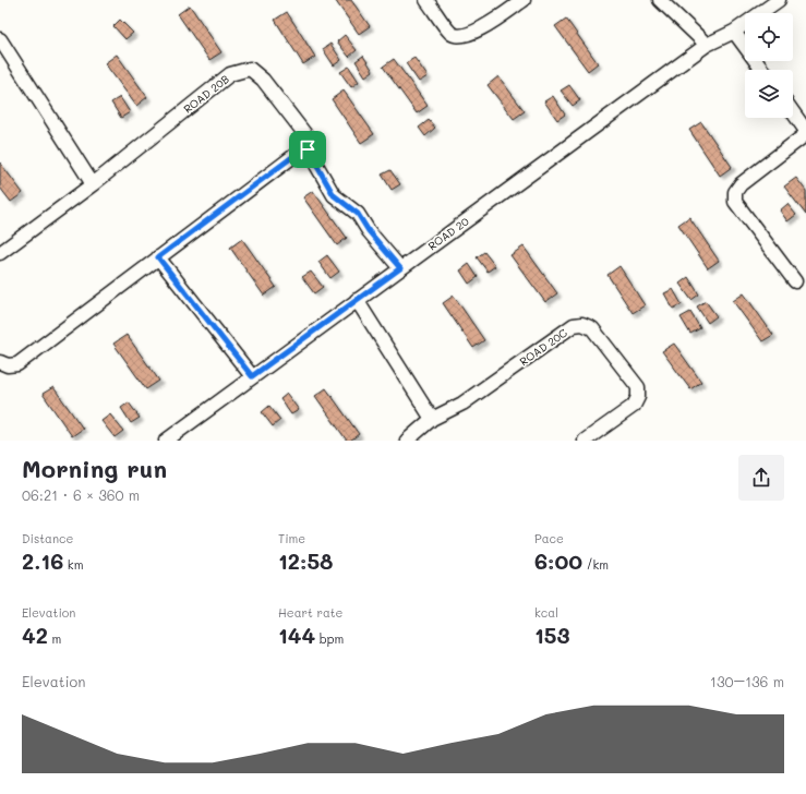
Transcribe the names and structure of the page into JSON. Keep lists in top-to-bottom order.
{
  "streets": {
    "street": ["ROAD 20B", "ROAD 20", "ROAD 20C"]
  },
  "page": {
    "heading": ["Morning run", "06:21 · 6 × 360 m"],
    "stats": [
      ["Distance", "2.16 km"],
      ["Time", "12:58"],
      ["Pace", "6:00 /km"],
      ["Elevation", "42 m"],
      ["Heart rate", "144 bpm"],
      ["kcal", "153"]
    ],
    "chart": ["Elevation", "130–136 m"]
  }
}
